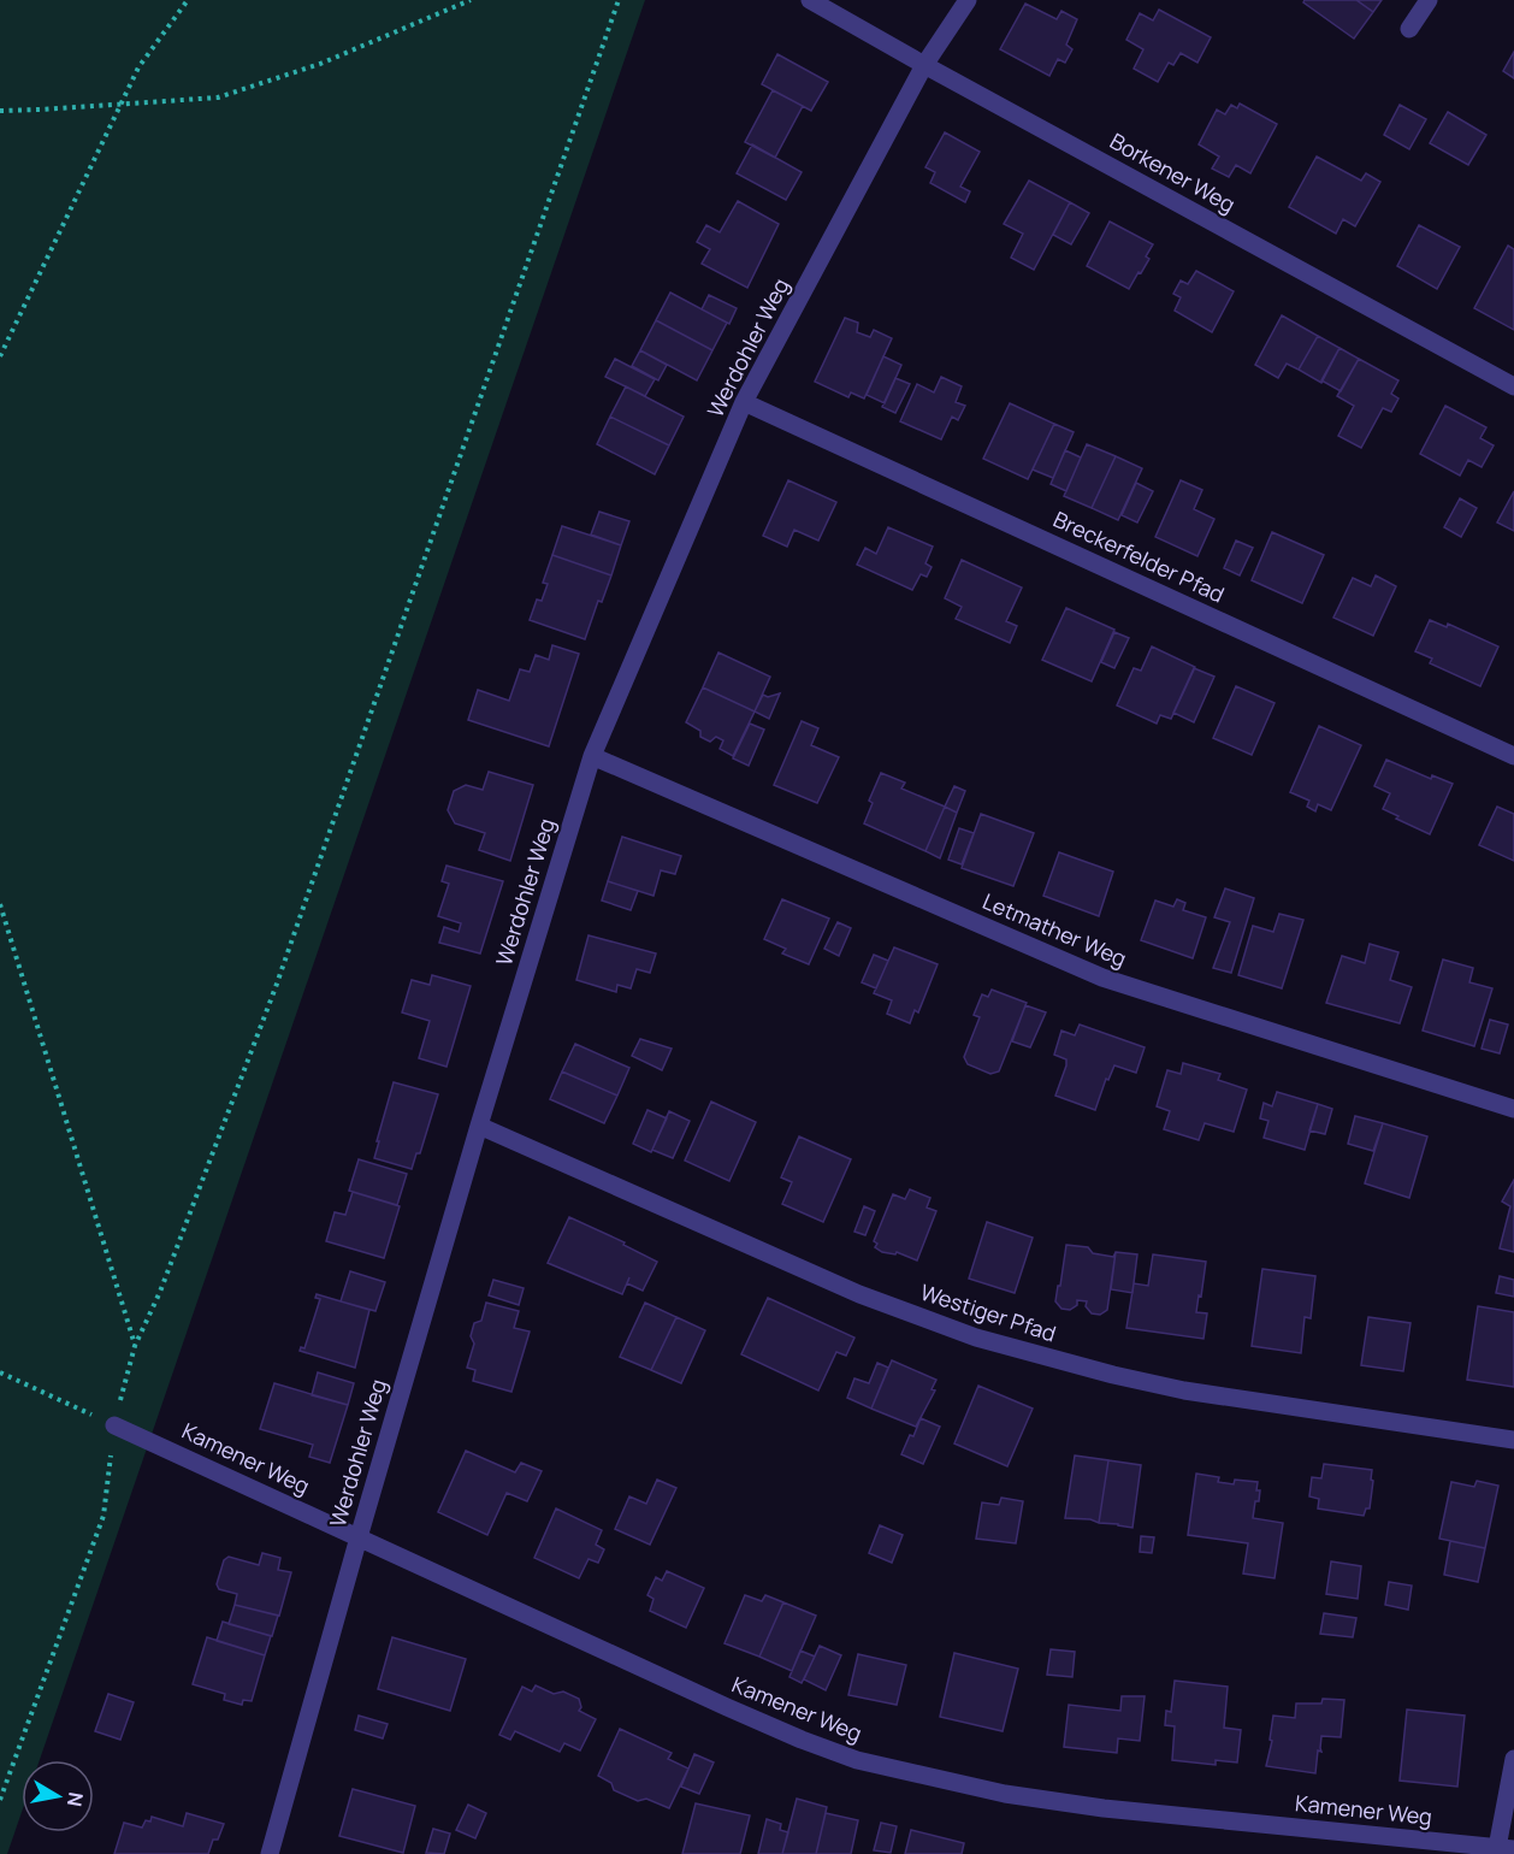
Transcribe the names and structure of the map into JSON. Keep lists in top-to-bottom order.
{
  "streets": {
    "street": [
      "Borkener Weg",
      "Werdohler Weg",
      "Breckerfelder Pfad",
      "Letmather Weg",
      "Westiger Pfad",
      "Kamener Weg"
    ]
  },
  "crossings": [
    ["Borkener Weg", "Werdohler Weg"],
    ["Werdohler Weg", "Breckerfelder Pfad"],
    ["Werdohler Weg", "Letmather Weg"],
    ["Werdohler Weg", "Westiger Pfad"],
    ["Werdohler Weg", "Kamener Weg"]
  ],
  "north": "right"
}
